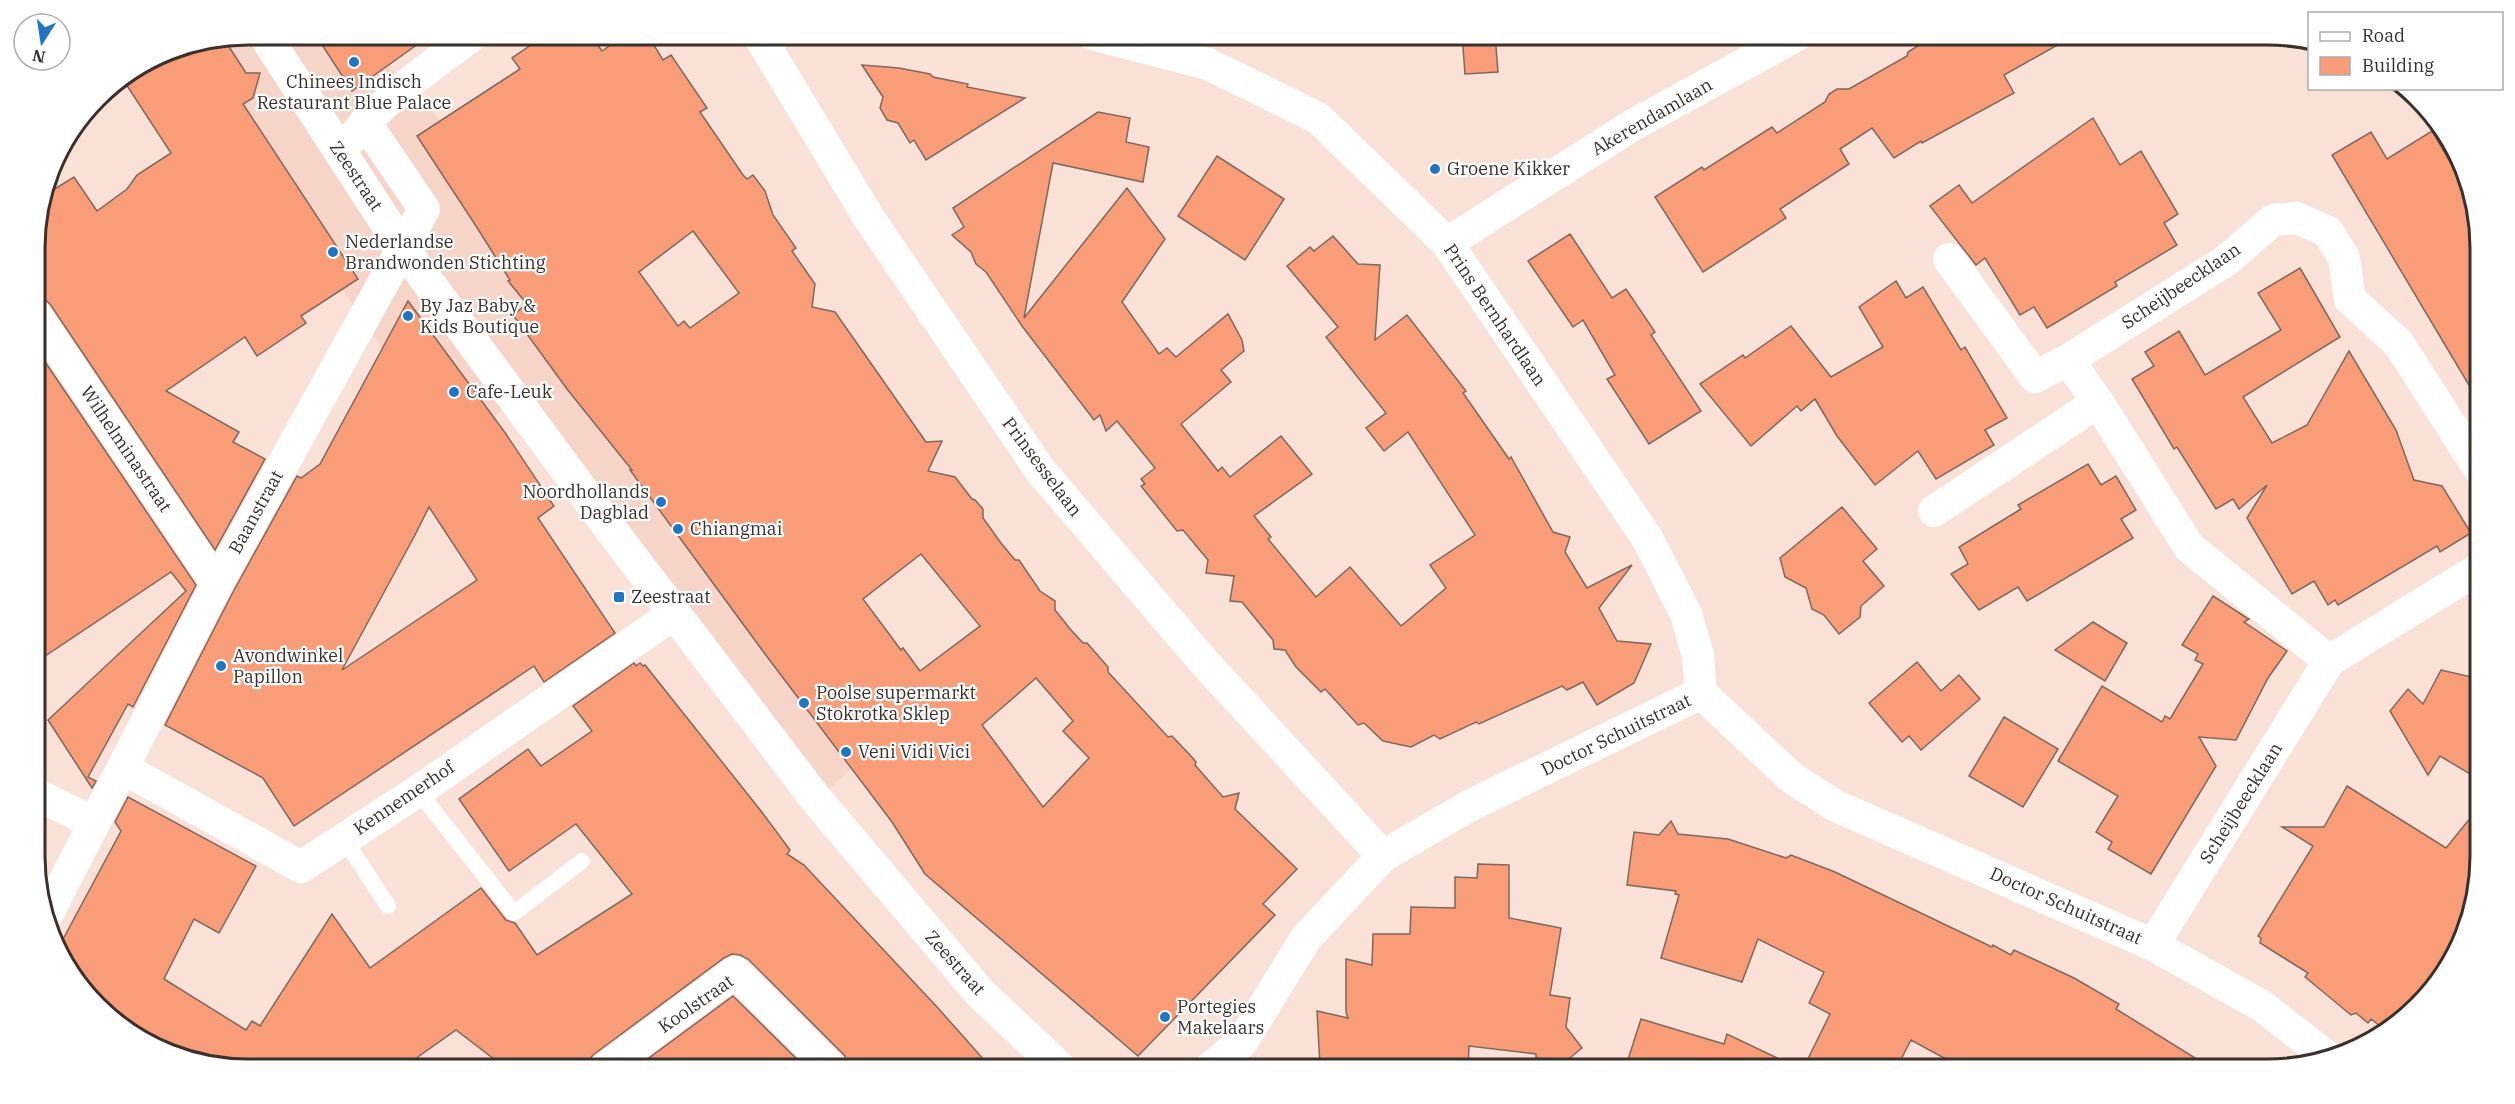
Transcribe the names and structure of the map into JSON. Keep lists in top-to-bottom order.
{
  "streets": {
    "street": [
      "Akerendamlaan",
      "Zeestraat",
      "Scheijbeecklaan",
      "Prins Bernhardlaan",
      "Wilhelminastraat",
      "Prinsesselaan",
      "Baanstraat",
      "Doctor Schuitstraat",
      "Kennemerhof",
      "Koolstraat"
    ]
  },
  "crossings": [
    ["Akerendamlaan", "Prins Bernhardlaan"],
    ["Zeestraat", "Baanstraat"],
    ["Zeestraat", "Kennemerhof"],
    ["Scheijbeecklaan", "Doctor Schuitstraat"],
    ["Prins Bernhardlaan", "Doctor Schuitstraat"],
    ["Wilhelminastraat", "Baanstraat"],
    ["Prinsesselaan", "Doctor Schuitstraat"],
    ["Baanstraat", "Kennemerhof"]
  ],
  "places": {
    "other": [
      "Chinees Indisch Restaurant Blue Palace",
      "Groene Kikker",
      "Nederlandse Brandwonden Stichting",
      "By Jaz Baby & Kids Boutique",
      "Cafe-Leuk",
      "Noordhollands Dagblad",
      "Chiangmai",
      "Avondwinkel Papillon",
      "Poolse supermarkt Stokrotka Sklep",
      "Veni Vidi Vici",
      "Portegies Makelaars"
    ],
    "transit": ["Zeestraat"]
  },
  "legend": ["Road", "Building"],
  "north": "bottom"
}
